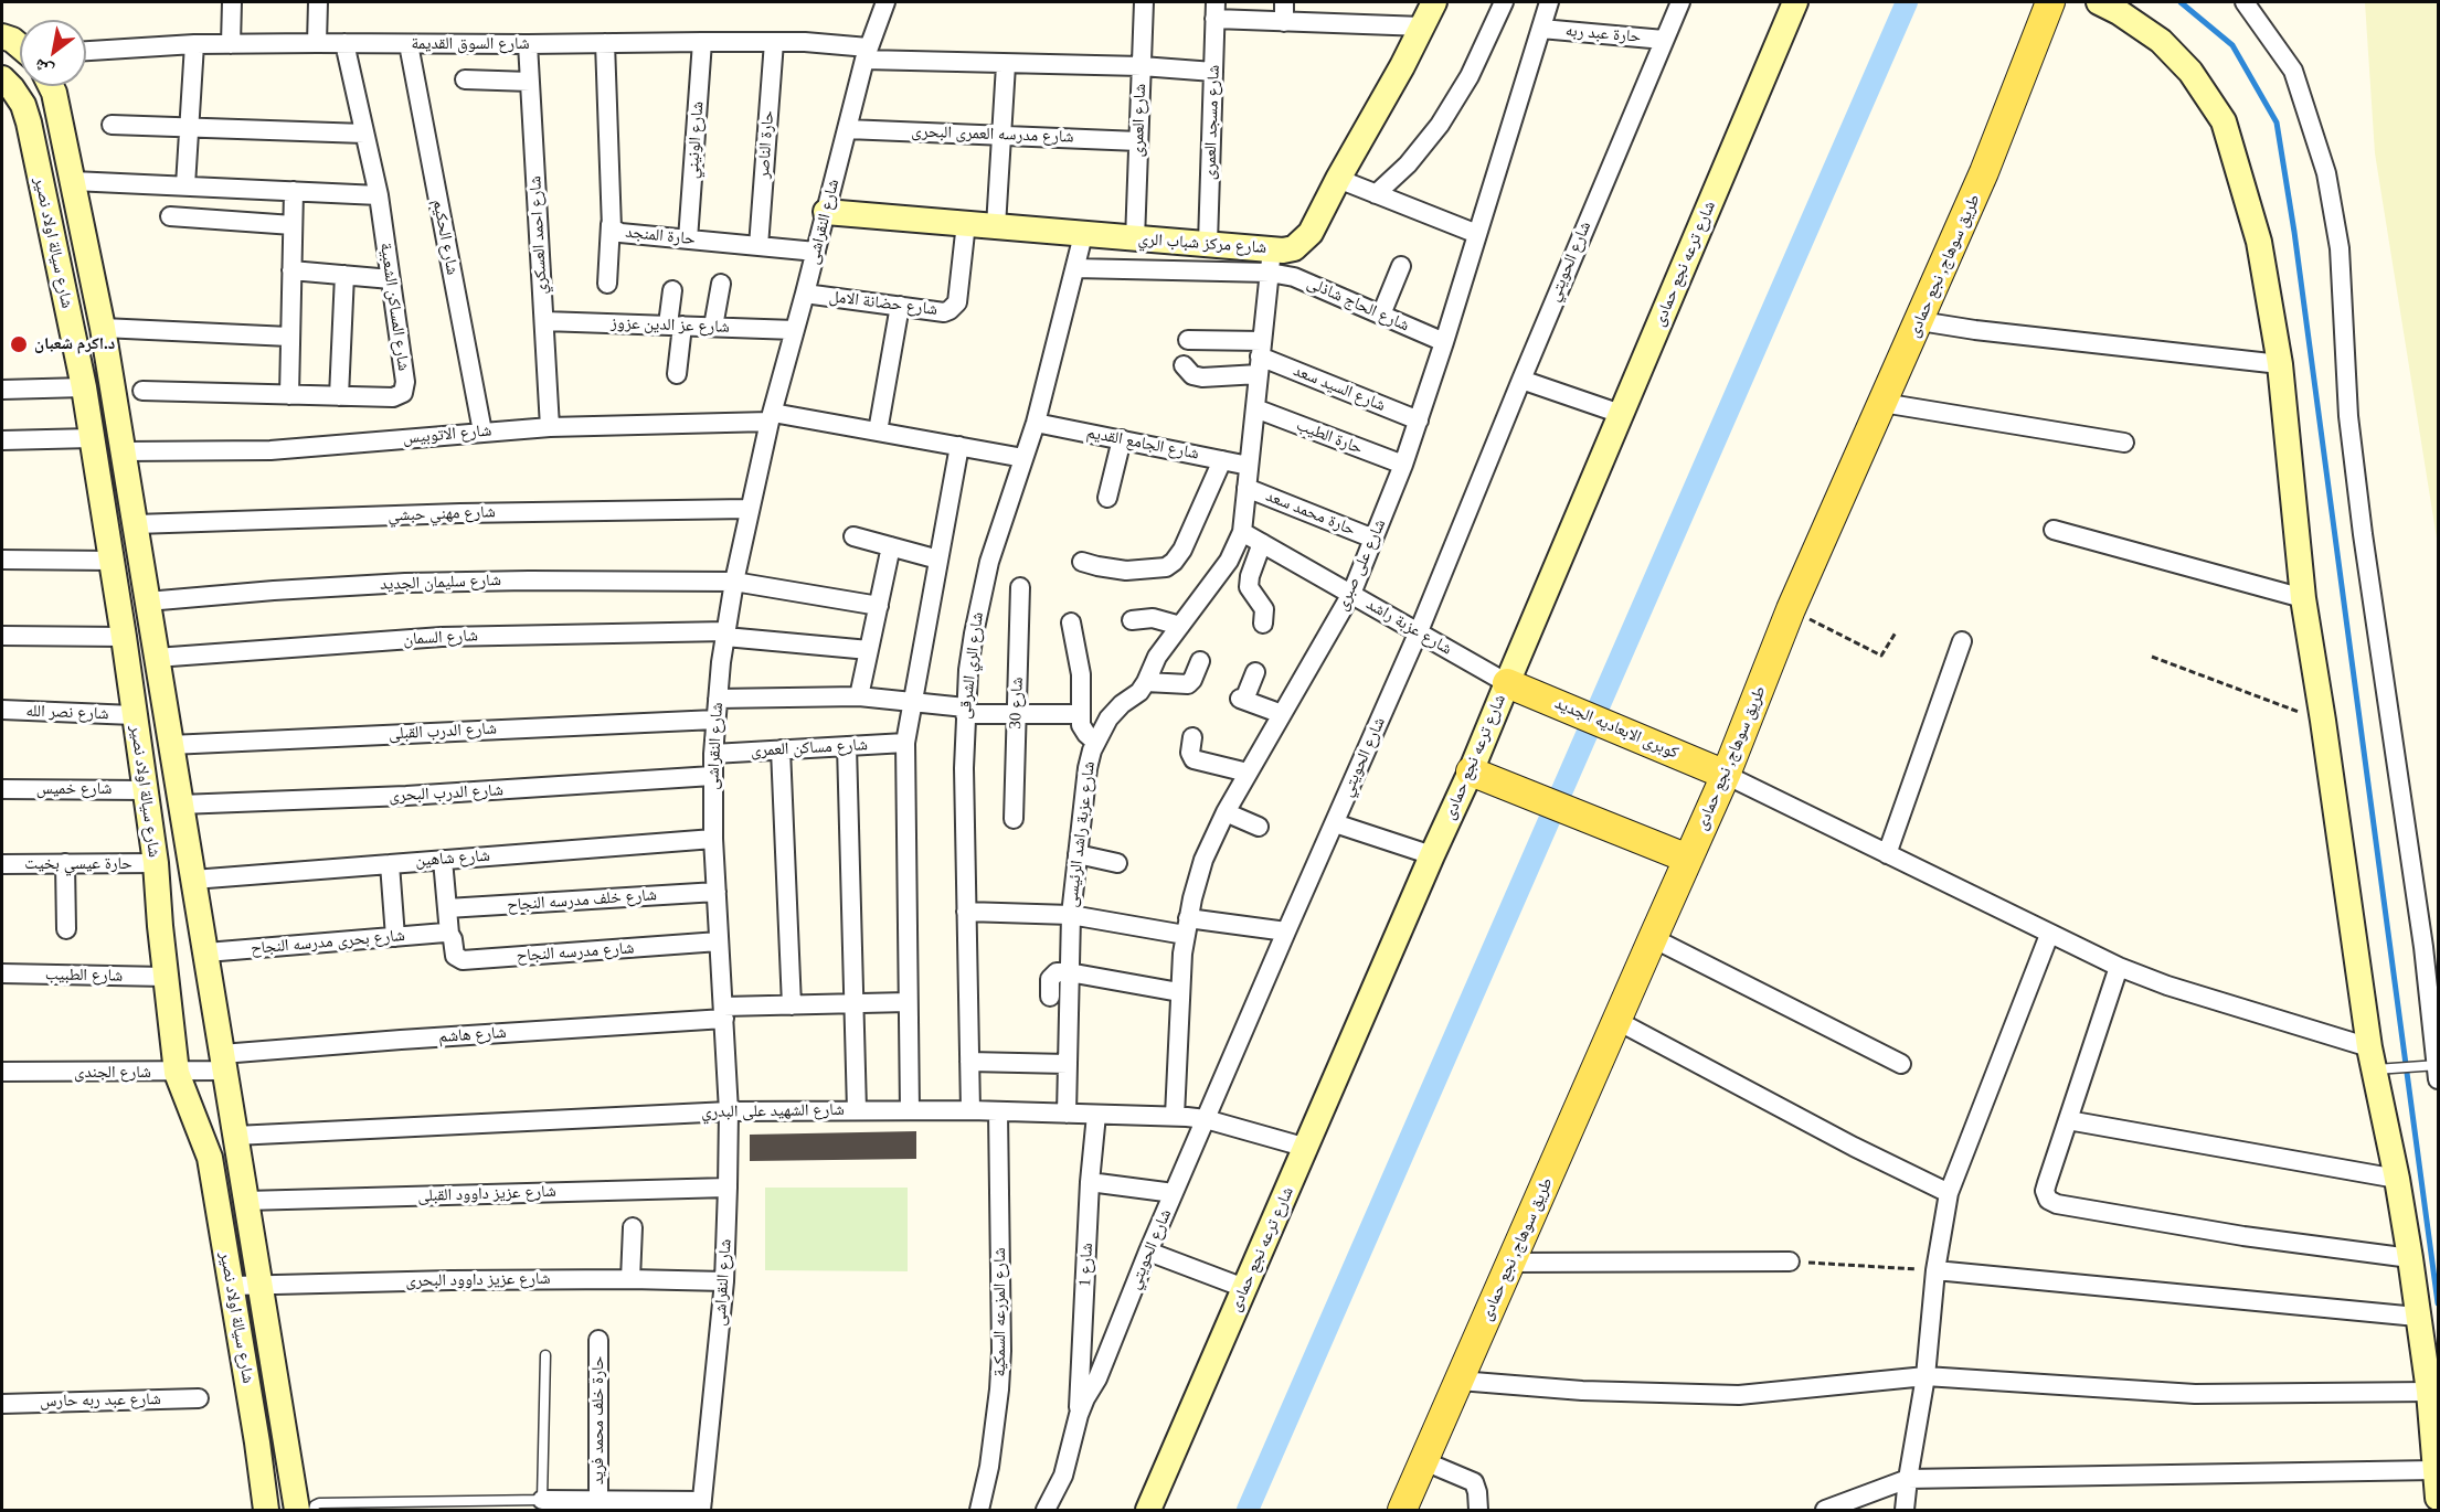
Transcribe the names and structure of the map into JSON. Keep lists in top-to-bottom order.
{
  "streets": {
    "main road": ["طريق سوهاج, نجع حمادى", "كوبرى الابعاديه الجديد"],
    "street": [
      "حارة عبد ربه",
      "شارع السوق القديمة",
      "شارع العمرى",
      "شارع مسجد العمرى",
      "شارع مدرسه العمرى البحرى",
      "شارع الونيني",
      "حارة الناصر",
      "شارع النقراشى",
      "شارع احمد العسكري",
      "حارة المنجد",
      "شارع الحكيم",
      "شارع سيالة اولاد نصير",
      "شارع مركز شباب الري",
      "شارع الحويتي",
      "شارع ترعه نجع حمادى",
      "شارع حضانة الامل",
      "شارع الحاج شاذلى",
      "شارع المساكن الشعبية",
      "شارع عز الدين عزوز",
      "شارع السيد سعد",
      "شارع الاتوبيس",
      "حارة الطيب",
      "شارع الجامع القديم",
      "حارة محمد سعد",
      "شارع مهني حبشي",
      "شارع على صبرى",
      "شارع سليمان الجديد",
      "شارع عزبة راشد",
      "شارع السمان",
      "شارع الري الشرقى",
      "شارع 30",
      "شارع نصر الله",
      "شارع الدرب القبلى",
      "شارع مساكن العمرى",
      "شارع خميس",
      "شارع الدرب البحرى",
      "شارع عزبة راشد الرئيسى",
      "شارع شاهين",
      "حارة عيسي بخيت",
      "شارع خلف مدرسه النجاح",
      "شارع بحرى مدرسه النجاح",
      "شارع مدرسه النجاح",
      "شارع الطبيب",
      "شارع هاشم",
      "شارع الجندى",
      "شارع الشهيد على البدري",
      "شارع عزيز داوود القبلى",
      "شارع 1",
      "شارع عزيز داوود البحرى",
      "شارع المزرعه السمكية",
      "شارع عبد ربه حارس",
      "حارة خلف محمد فريد"
    ]
  },
  "crossings": [
    ["حارة عبد ربه", "شارع الحويتي"],
    ["حارة عبد ربه", "شارع على صبرى"],
    ["شارع السوق القديمة", "شارع العمرى"],
    ["شارع السوق القديمة", "شارع مسجد العمرى"],
    ["شارع السوق القديمة", "شارع الونيني"],
    ["شارع السوق القديمة", "حارة الناصر"],
    ["شارع السوق القديمة", "شارع النقراشى"],
    ["شارع السوق القديمة", "شارع احمد العسكري"],
    ["شارع السوق القديمة", "حارة المنجد"],
    ["شارع السوق القديمة", "شارع الحكيم"],
    ["شارع السوق القديمة", "شارع المساكن الشعبية"],
    ["شارع العمرى", "شارع مدرسه العمرى البحرى"],
    ["شارع العمرى", "شارع مركز شباب الري"],
    ["شارع مسجد العمرى", "شارع مركز شباب الري"],
    ["شارع مدرسه العمرى البحرى", "شارع النقراشى"],
    ["شارع الونيني", "حارة المنجد"],
    ["حارة الناصر", "حارة المنجد"],
    ["شارع النقراشى", "حارة المنجد"],
    ["شارع النقراشى", "شارع مركز شباب الري"],
    ["شارع النقراشى", "شارع حضانة الامل"],
    ["شارع النقراشى", "شارع عز الدين عزوز"],
    ["شارع النقراشى", "شارع الاتوبيس"],
    ["شارع النقراشى", "شارع مهني حبشي"],
    ["شارع النقراشى", "شارع سليمان الجديد"],
    ["شارع النقراشى", "شارع السمان"],
    ["شارع النقراشى", "شارع الدرب القبلى"],
    ["شارع النقراشى", "شارع مساكن العمرى"],
    ["شارع النقراشى", "شارع الدرب البحرى"],
    ["شارع النقراشى", "شارع شاهين"],
    ["شارع النقراشى", "شارع خلف مدرسه النجاح"],
    ["شارع النقراشى", "شارع مدرسه النجاح"],
    ["شارع النقراشى", "شارع هاشم"],
    ["شارع النقراشى", "شارع الشهيد على البدري"],
    ["شارع النقراشى", "شارع عزيز داوود القبلى"],
    ["شارع النقراشى", "شارع عزيز داوود البحرى"],
    ["شارع احمد العسكري", "شارع عز الدين عزوز"],
    ["شارع احمد العسكري", "شارع الاتوبيس"],
    ["شارع الحكيم", "شارع الاتوبيس"],
    ["شارع سيالة اولاد نصير", "شارع الاتوبيس"],
    ["شارع سيالة اولاد نصير", "شارع مهني حبشي"],
    ["شارع سيالة اولاد نصير", "شارع سليمان الجديد"],
    ["شارع سيالة اولاد نصير", "شارع السمان"],
    ["شارع سيالة اولاد نصير", "شارع نصر الله"],
    ["شارع سيالة اولاد نصير", "شارع الدرب القبلى"],
    ["شارع سيالة اولاد نصير", "شارع خميس"],
    ["شارع سيالة اولاد نصير", "شارع الدرب البحرى"],
    ["شارع سيالة اولاد نصير", "شارع شاهين"],
    ["شارع سيالة اولاد نصير", "حارة عيسي بخيت"],
    ["شارع سيالة اولاد نصير", "شارع بحرى مدرسه النجاح"],
    ["شارع سيالة اولاد نصير", "شارع الطبيب"],
    ["شارع سيالة اولاد نصير", "شارع هاشم"],
    ["شارع سيالة اولاد نصير", "شارع الجندى"],
    ["شارع سيالة اولاد نصير", "شارع الشهيد على البدري"],
    ["شارع سيالة اولاد نصير", "شارع عزيز داوود القبلى"],
    ["شارع سيالة اولاد نصير", "شارع عزيز داوود البحرى"],
    ["شارع مركز شباب الري", "شارع حضانة الامل"],
    ["شارع مركز شباب الري", "شارع الحاج شاذلى"],
    ["شارع مركز شباب الري", "شارع الري الشرقى"],
    ["شارع مركز شباب الري", "شارع عزبة راشد الرئيسى"],
    ["شارع الحويتي", "شارع عزبة راشد"],
    ["شارع الحويتي", "شارع الشهيد على البدري"],
    ["شارع الحويتي", "شارع 1"],
    ["شارع ترعه نجع حمادى", "شارع عزبة راشد"],
    ["شارع ترعه نجع حمادى", "كوبرى الابعاديه الجديد"],
    ["شارع ترعه نجع حمادى", "شارع الشهيد على البدري"],
    ["طريق سوهاج, نجع حمادى", "كوبرى الابعاديه الجديد"],
    ["شارع الحاج شاذلى", "شارع على صبرى"],
    ["شارع الحاج شاذلى", "شارع الري الشرقى"],
    ["شارع الحاج شاذلى", "شارع عزبة راشد الرئيسى"],
    ["شارع السيد سعد", "شارع على صبرى"],
    ["شارع السيد سعد", "شارع عزبة راشد الرئيسى"],
    ["شارع الاتوبيس", "شارع الري الشرقى"],
    ["حارة الطيب", "شارع على صبرى"],
    ["حارة الطيب", "شارع عزبة راشد الرئيسى"],
    ["شارع الجامع القديم", "شارع الري الشرقى"],
    ["شارع الجامع القديم", "شارع عزبة راشد الرئيسى"],
    ["حارة محمد سعد", "شارع على صبرى"],
    ["حارة محمد سعد", "شارع عزبة راشد الرئيسى"],
    ["شارع على صبرى", "شارع عزبة راشد"],
    ["شارع على صبرى", "شارع الشهيد على البدري"],
    ["شارع عزبة راشد", "كوبرى الابعاديه الجديد"],
    ["شارع عزبة راشد", "شارع عزبة راشد الرئيسى"],
    ["شارع الري الشرقى", "شارع الشهيد على البدري"],
    ["شارع عزبة راشد الرئيسى", "شارع الشهيد على البدري"],
    ["شارع بحرى مدرسه النجاح", "شارع مدرسه النجاح"],
    ["شارع هاشم", "شارع الجندى"],
    ["شارع الشهيد على البدري", "شارع 1"],
    ["شارع الشهيد على البدري", "شارع المزرعه السمكية"]
  ],
  "places": ["د.اكرم شعبان"],
  "north": "bottom left"
}
